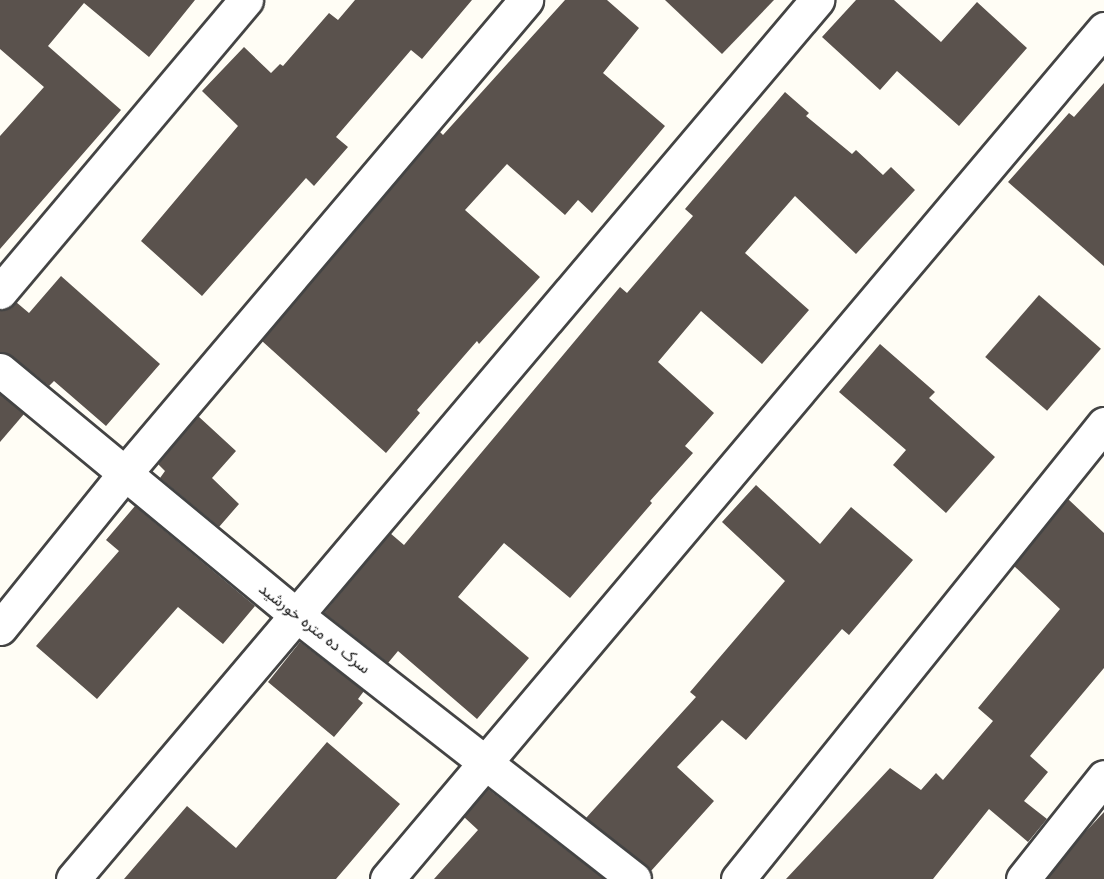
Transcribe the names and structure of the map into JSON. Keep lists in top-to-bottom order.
{
  "streets": {
    "street": ["سرک ده متره خورشید"]
  }
}
